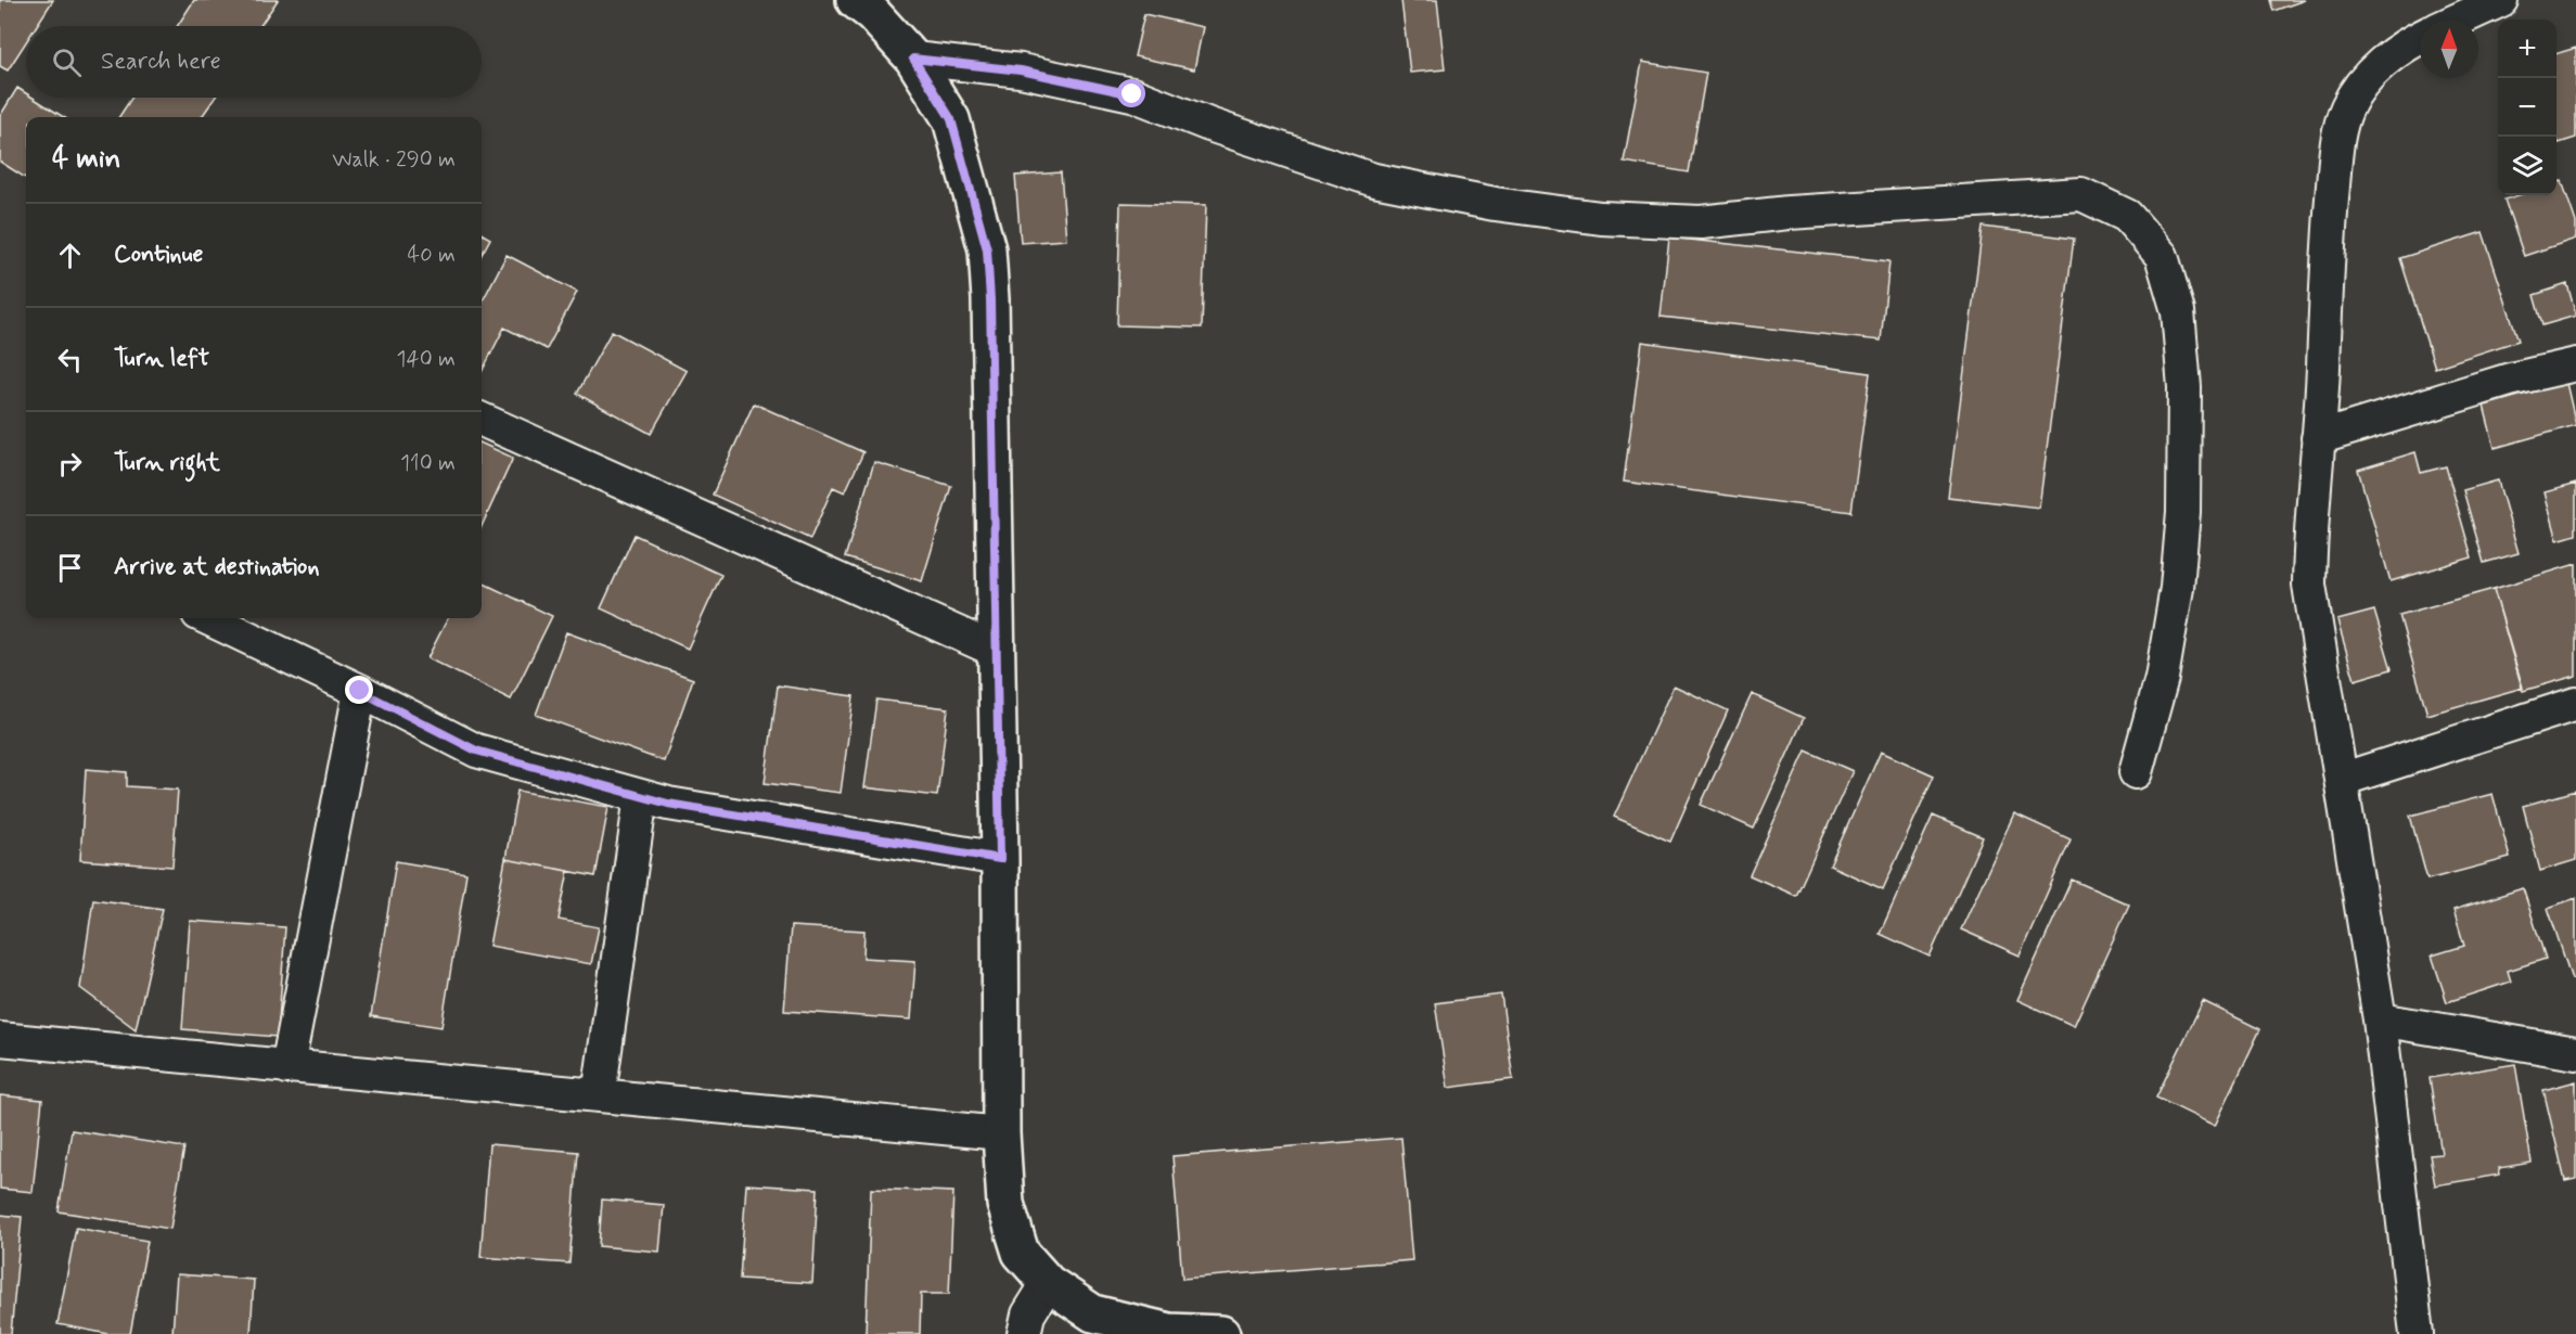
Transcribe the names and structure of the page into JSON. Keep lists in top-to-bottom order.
{
  "north": "top",
  "page": {
    "map_buttons": ["+", "−"],
    "search": "Search here",
    "heading": ["4 min", "Walk · 290 m"],
    "list": [
      ["Continue", "40 m"],
      ["Turn left", "140 m"],
      ["Turn right", "110 m"],
      "Arrive at destination"
    ]
  }
}
